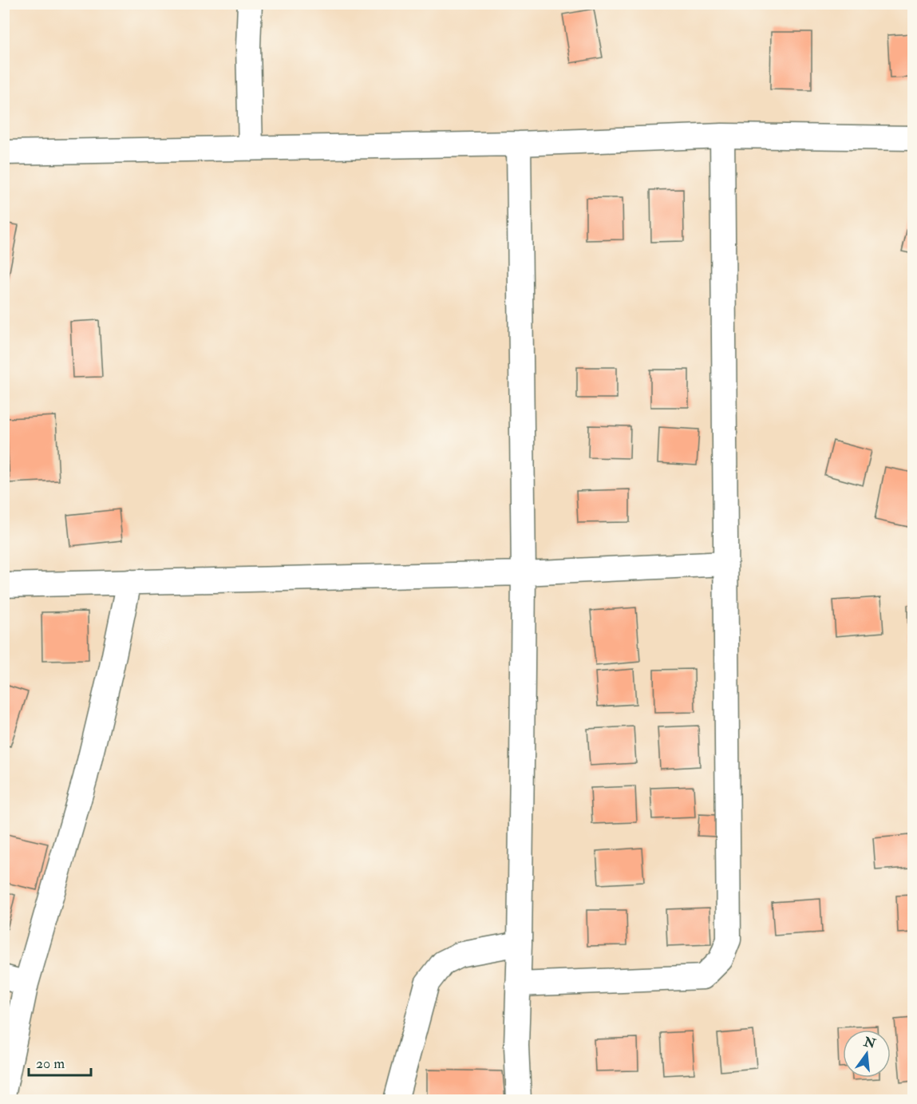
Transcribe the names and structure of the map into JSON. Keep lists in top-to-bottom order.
{
  "scale_bar": "20 m",
  "north": "top"
}
